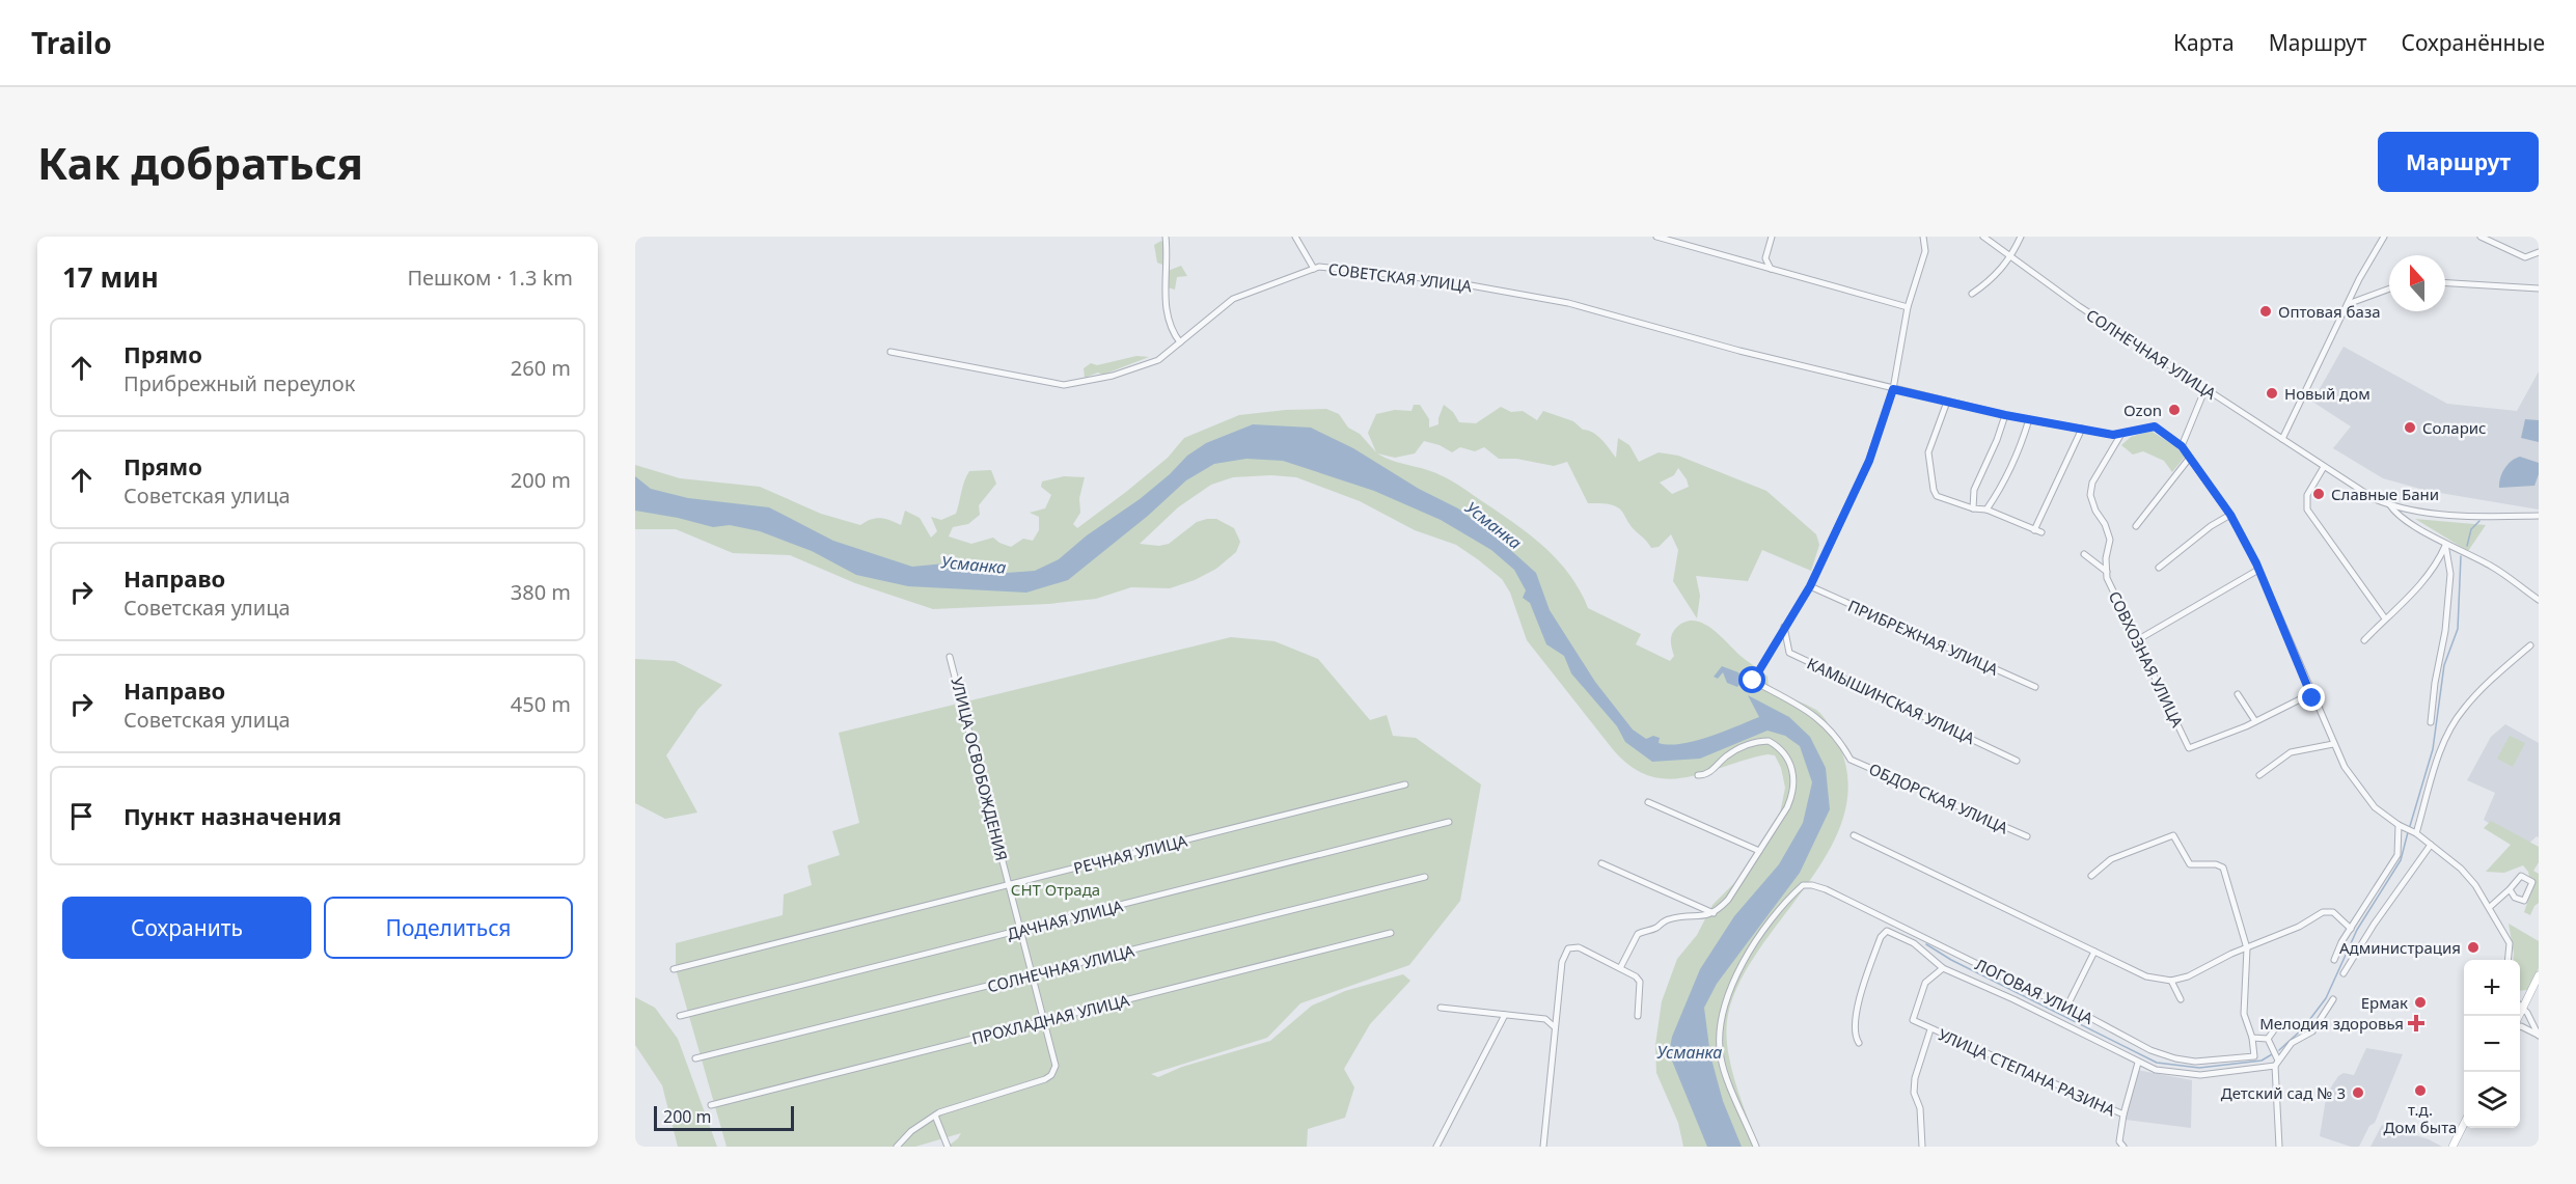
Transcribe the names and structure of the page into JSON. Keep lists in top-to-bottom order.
{
  "streets": {
    "street": [
      "СОВЕТСКАЯ УЛИЦА",
      "СОЛНЕЧНАЯ УЛИЦА",
      "ПРИБРЕЖНАЯ УЛИЦА",
      "СОВХОЗНАЯ УЛИЦА",
      "КАМЫШИНСКАЯ УЛИЦА",
      "УЛИЦА ОСВОБОЖДЕНИЯ",
      "ОБДОРСКАЯ УЛИЦА",
      "РЕЧНАЯ УЛИЦА",
      "ДАЧНАЯ УЛИЦА",
      "ЛОГОВАЯ УЛИЦА",
      "ПРОХЛАДНАЯ УЛИЦА",
      "УЛИЦА СТЕПАНА РАЗИНА"
    ]
  },
  "crossings": [
    ["СОВЕТСКАЯ УЛИЦА", "СОВХОЗНАЯ УЛИЦА"],
    ["СОЛНЕЧНАЯ УЛИЦА", "УЛИЦА ОСВОБОЖДЕНИЯ"],
    ["КАМЫШИНСКАЯ УЛИЦА", "ОБДОРСКАЯ УЛИЦА"],
    ["УЛИЦА ОСВОБОЖДЕНИЯ", "РЕЧНАЯ УЛИЦА"],
    ["УЛИЦА ОСВОБОЖДЕНИЯ", "ДАЧНАЯ УЛИЦА"],
    ["УЛИЦА ОСВОБОЖДЕНИЯ", "ПРОХЛАДНАЯ УЛИЦА"]
  ],
  "water": ["Усманка"],
  "parks": ["СНТ Отрада"],
  "places": {
    "other": [
      "Оптовая база",
      "Новый дом",
      "Ozon",
      "Соларис",
      "Славные Бани",
      "Администрация",
      "Ермак",
      "т.д. Дом быта",
      "Детский сад № 3"
    ],
    "health": ["Мелодия здоровья"]
  },
  "scale_bar": "200 m",
  "north": "top",
  "page": {
    "header": "Trailo",
    "nav": ["Карта", "Маршрут", "Сохранённые"],
    "buttons": [
      "Маршрут",
      ["Сохранить", "Поделиться"]
    ],
    "title": "Как добраться",
    "heading": ["17 мин", "Пешком · 1.3 km"],
    "list": [
      ["Прямо", "Прибрежный переулок", "260 m"],
      ["Прямо", "Советская улица", "200 m"],
      ["Направо", "Советская улица", "380 m"],
      ["Направо", "Советская улица", "450 m"],
      "Пункт назначения"
    ],
    "map_buttons": ["+", "−"],
    "scale": "200 m"
  }
}
